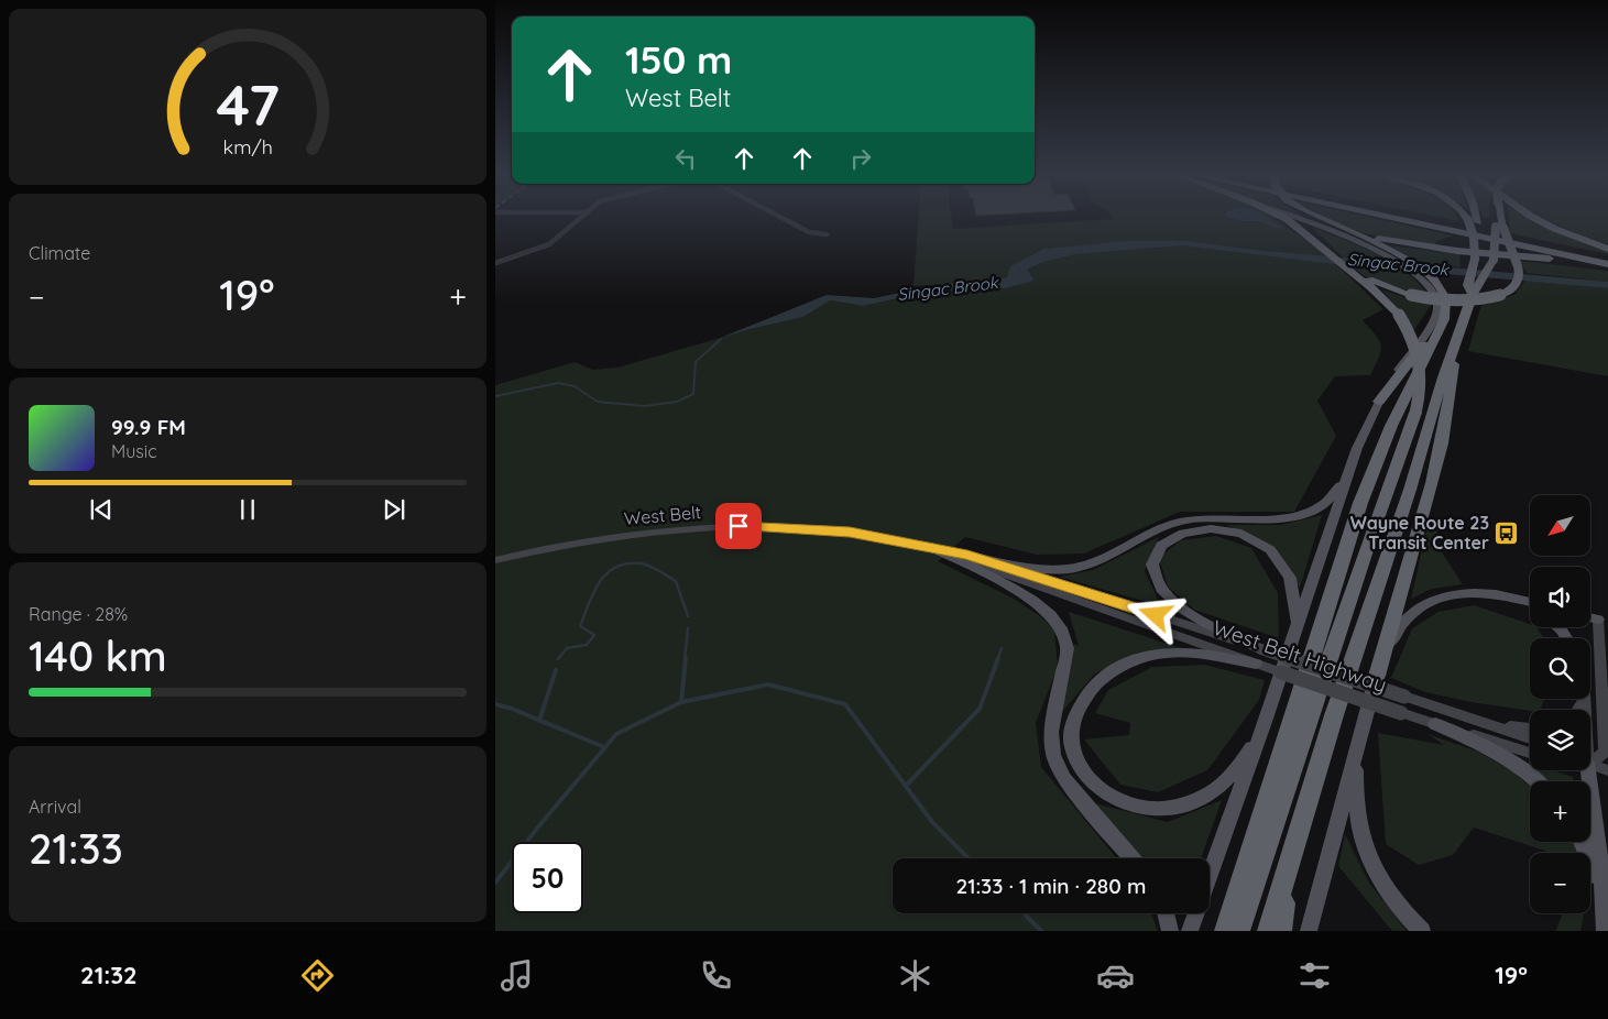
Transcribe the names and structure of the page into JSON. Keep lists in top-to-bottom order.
{
  "streets": {
    "main road": ["West Belt", "West Belt Highway"]
  },
  "crossings": [
    ["West Belt", "West Belt Highway"]
  ],
  "water": ["Singac Brook"],
  "places": {
    "bus stop": ["Wayne Route 23 Transit Center"]
  },
  "north": "bottom left",
  "page": {
    "turn": ["150 m", "West Belt"],
    "tile": [
      "Climate",
      ["Range · 28%", "140 km"],
      ["Arrival", "21:33"]
    ],
    "heat": ["−", "19°", "+"],
    "song": ["99.9 FM", "Music"],
    "map_buttons": ["+", "−"],
    "limit": "50",
    "trip": "21:33 · 1 min · 280 m",
    "tabs": ["21:32", "19°"],
    "gauge": ["47", "km/h"]
  }
}
